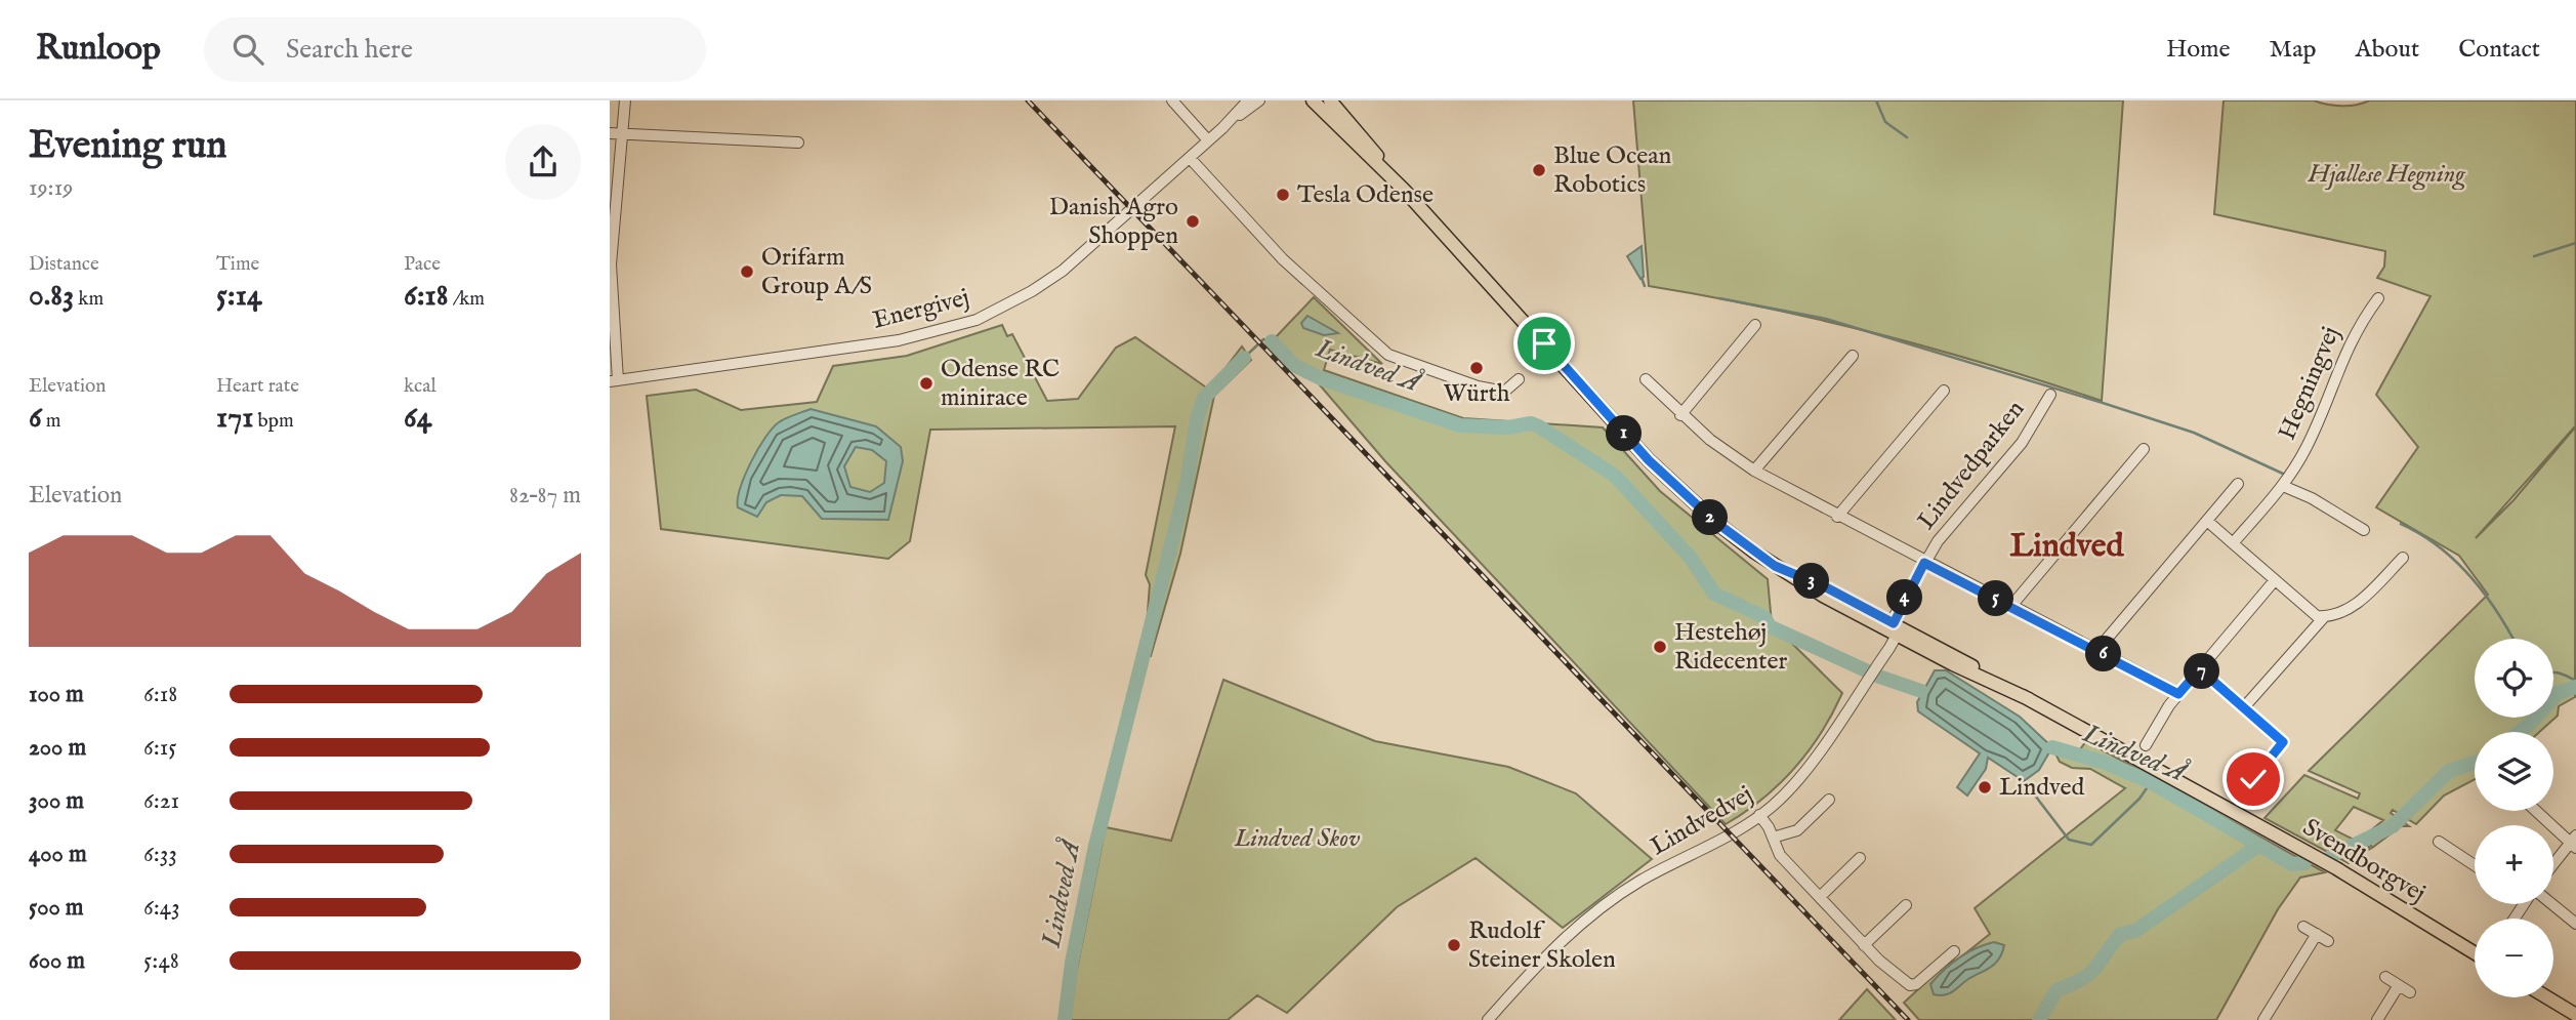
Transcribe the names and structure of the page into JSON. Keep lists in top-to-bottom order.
{
  "streets": {
    "main road": ["Svendborgvej"],
    "street": [
      "Energivej",
      "Hegningvej",
      "Lindvedparken",
      "Lindvedvej"
    ]
  },
  "crossings": [
    ["Lindvedparken", "Lindvedvej"],
    ["Lindvedparken", "Svendborgvej"],
    ["Lindvedvej", "Svendborgvej"]
  ],
  "districts": ["Lindved"],
  "water": ["Lindved Å"],
  "parks": ["Hjallese Hegning", "Lindved Skov"],
  "places": [
    "Blue Ocean Robotics",
    "Tesla Odense",
    "Danish Agro Shoppen",
    "Orifarm Group A/S",
    "Würth",
    "Odense RC minirace",
    "Hestehøj Ridecenter",
    "Lindved",
    "Rudolf Steiner Skolen"
  ],
  "page": {
    "header": "Runloop",
    "search": "Search here",
    "nav": [
      "Home",
      "Map",
      "About",
      "Contact"
    ],
    "heading": ["Evening run", "19:19"],
    "stats": [
      ["Distance", "0.83 km"],
      ["Time", "5:14"],
      ["Pace", "6:18 /km"],
      ["Elevation", "6 m"],
      ["Heart rate", "171 bpm"],
      ["kcal", "64"]
    ],
    "pins": [
      "1",
      "2",
      "3",
      "4",
      "5",
      "6",
      "7"
    ],
    "chart": ["Elevation", "82–87 m"],
    "map_buttons": ["+", "−"],
    "list": [
      {
        "name": "100 m",
        "note": "6:18"
      },
      {
        "name": "200 m",
        "note": "6:15"
      },
      {
        "name": "300 m",
        "note": "6:21"
      },
      {
        "name": "400 m",
        "note": "6:33"
      },
      {
        "name": "500 m",
        "note": "6:43"
      },
      {
        "name": "600 m",
        "note": "5:48"
      }
    ]
  }
}
